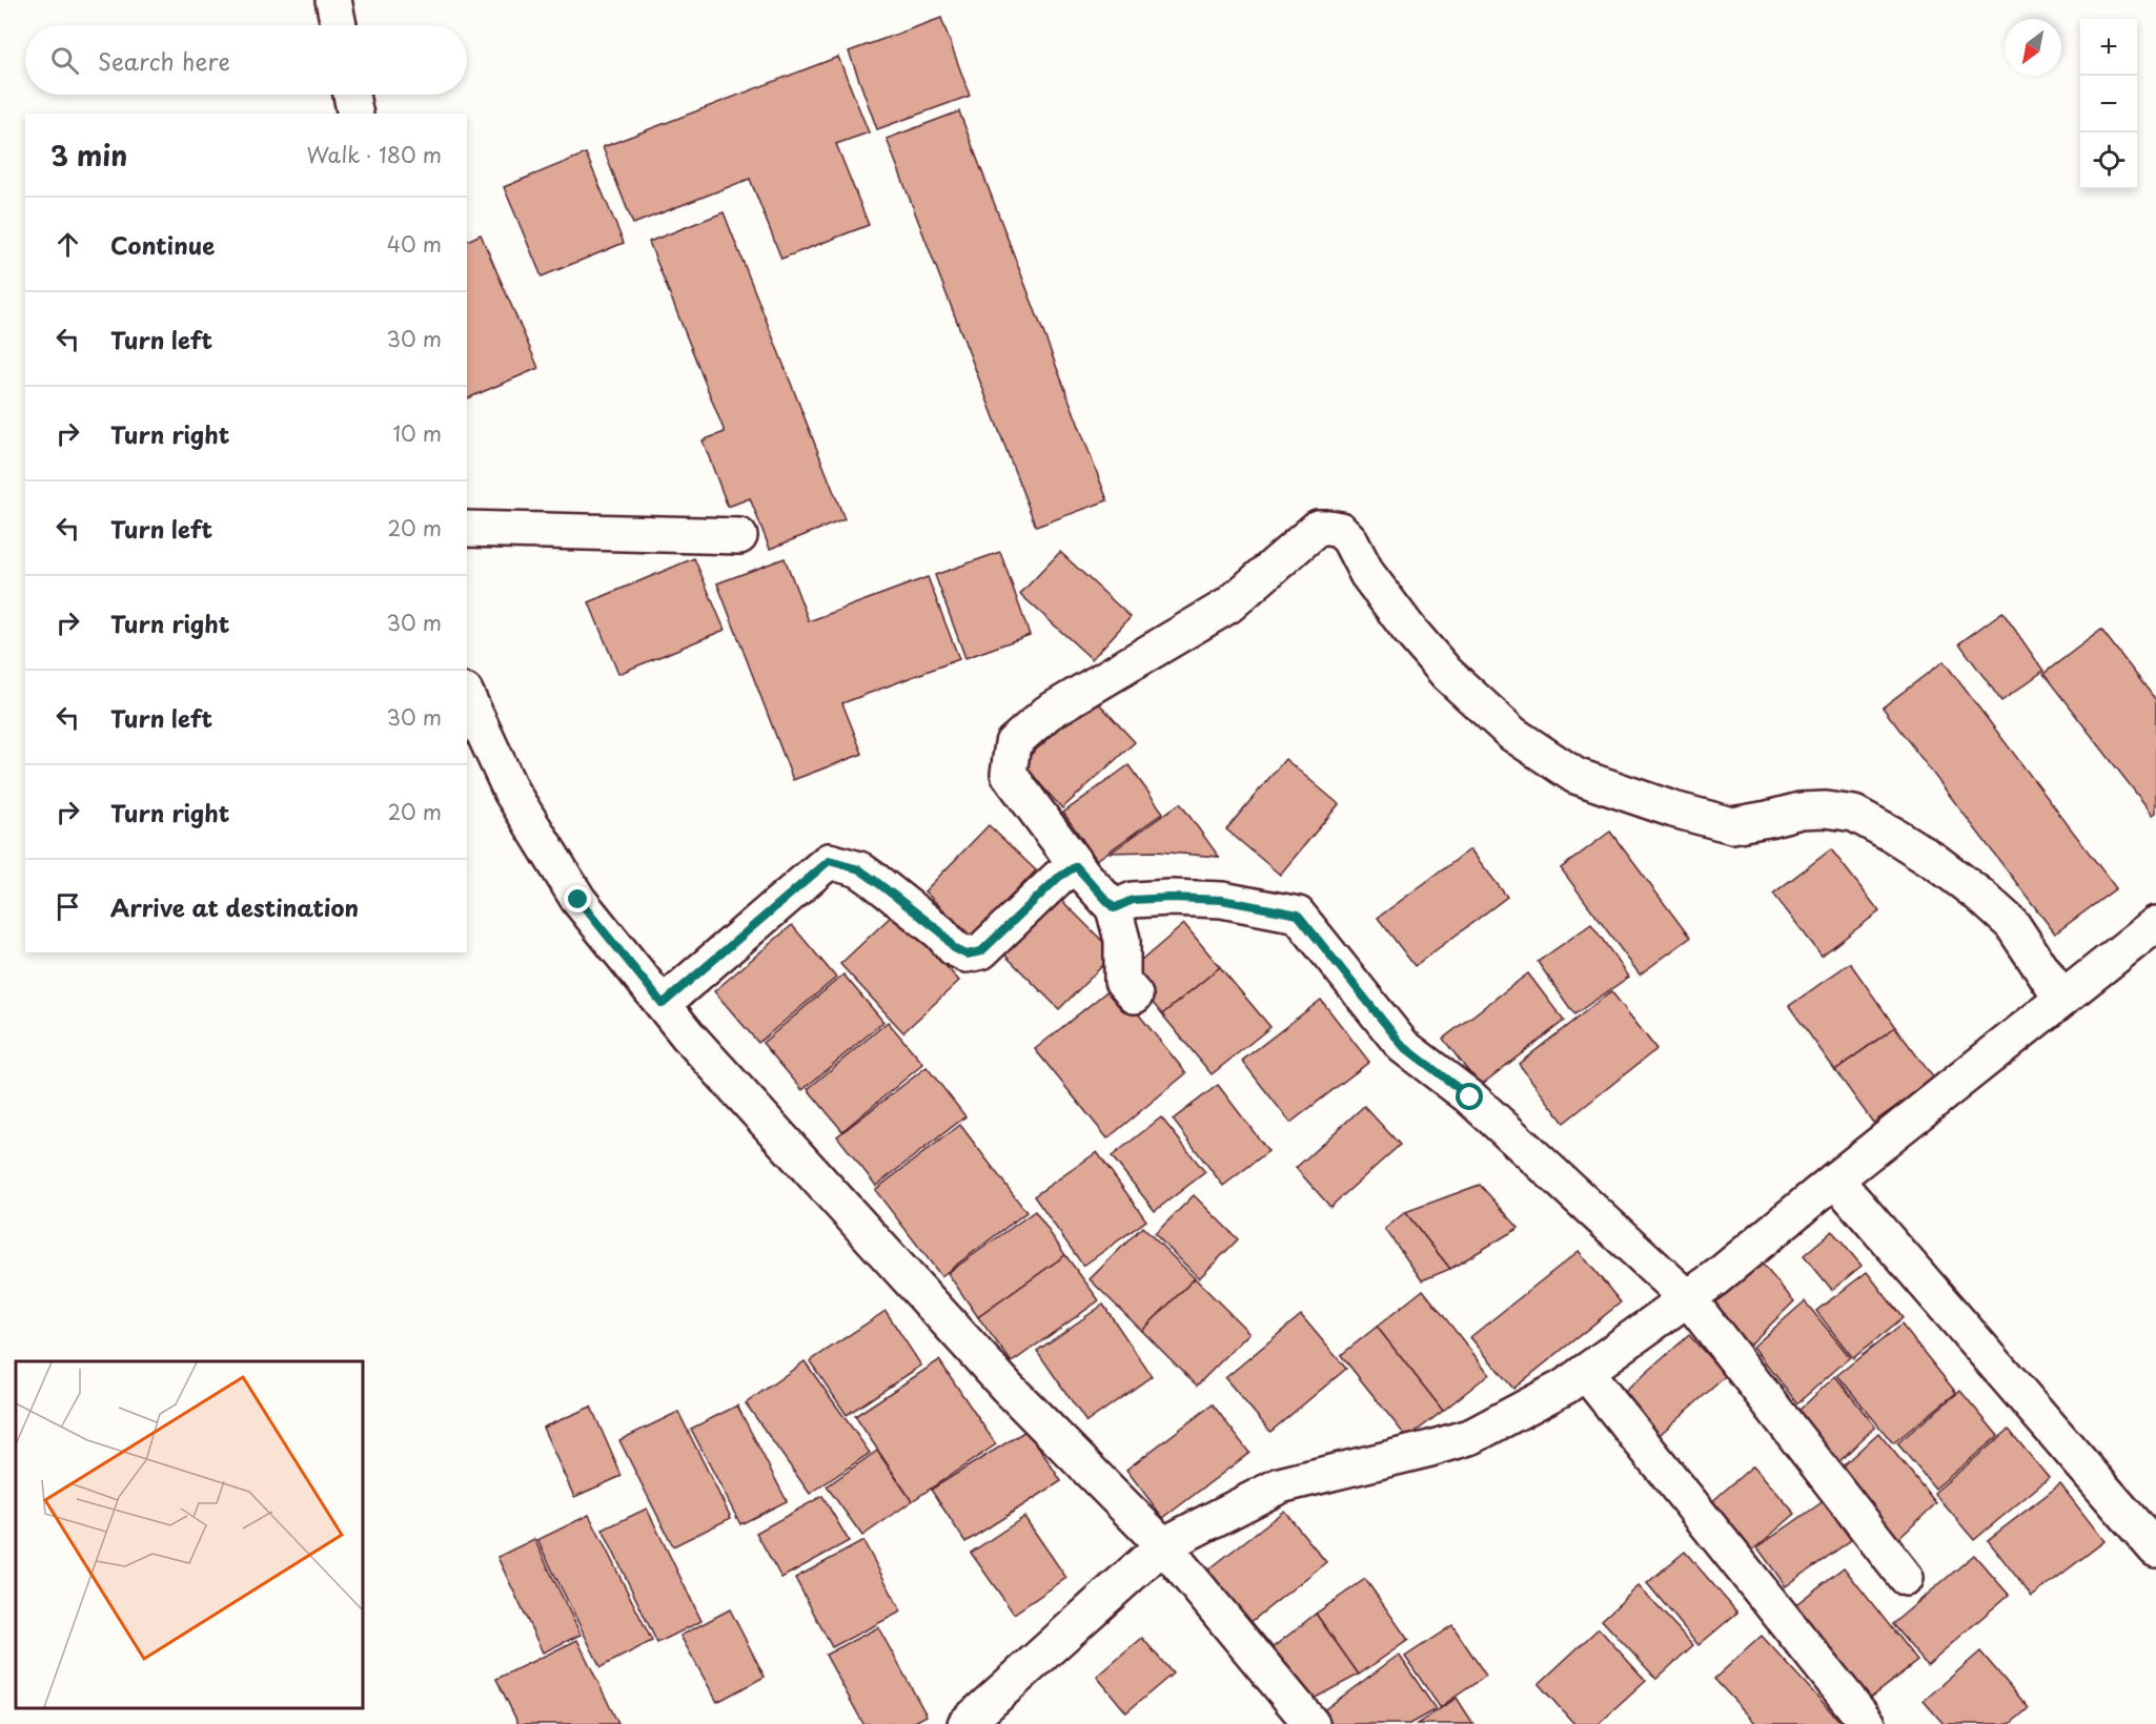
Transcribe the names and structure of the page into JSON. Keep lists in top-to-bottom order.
{
  "north": "bottom left",
  "page": {
    "map_buttons": ["+", "−"],
    "search": "Search here",
    "heading": ["3 min", "Walk · 180 m"],
    "list": [
      ["Continue", "40 m"],
      ["Turn left", "30 m"],
      ["Turn right", "10 m"],
      ["Turn left", "20 m"],
      ["Turn right", "30 m"],
      ["Turn left", "30 m"],
      ["Turn right", "20 m"],
      "Arrive at destination"
    ]
  }
}
